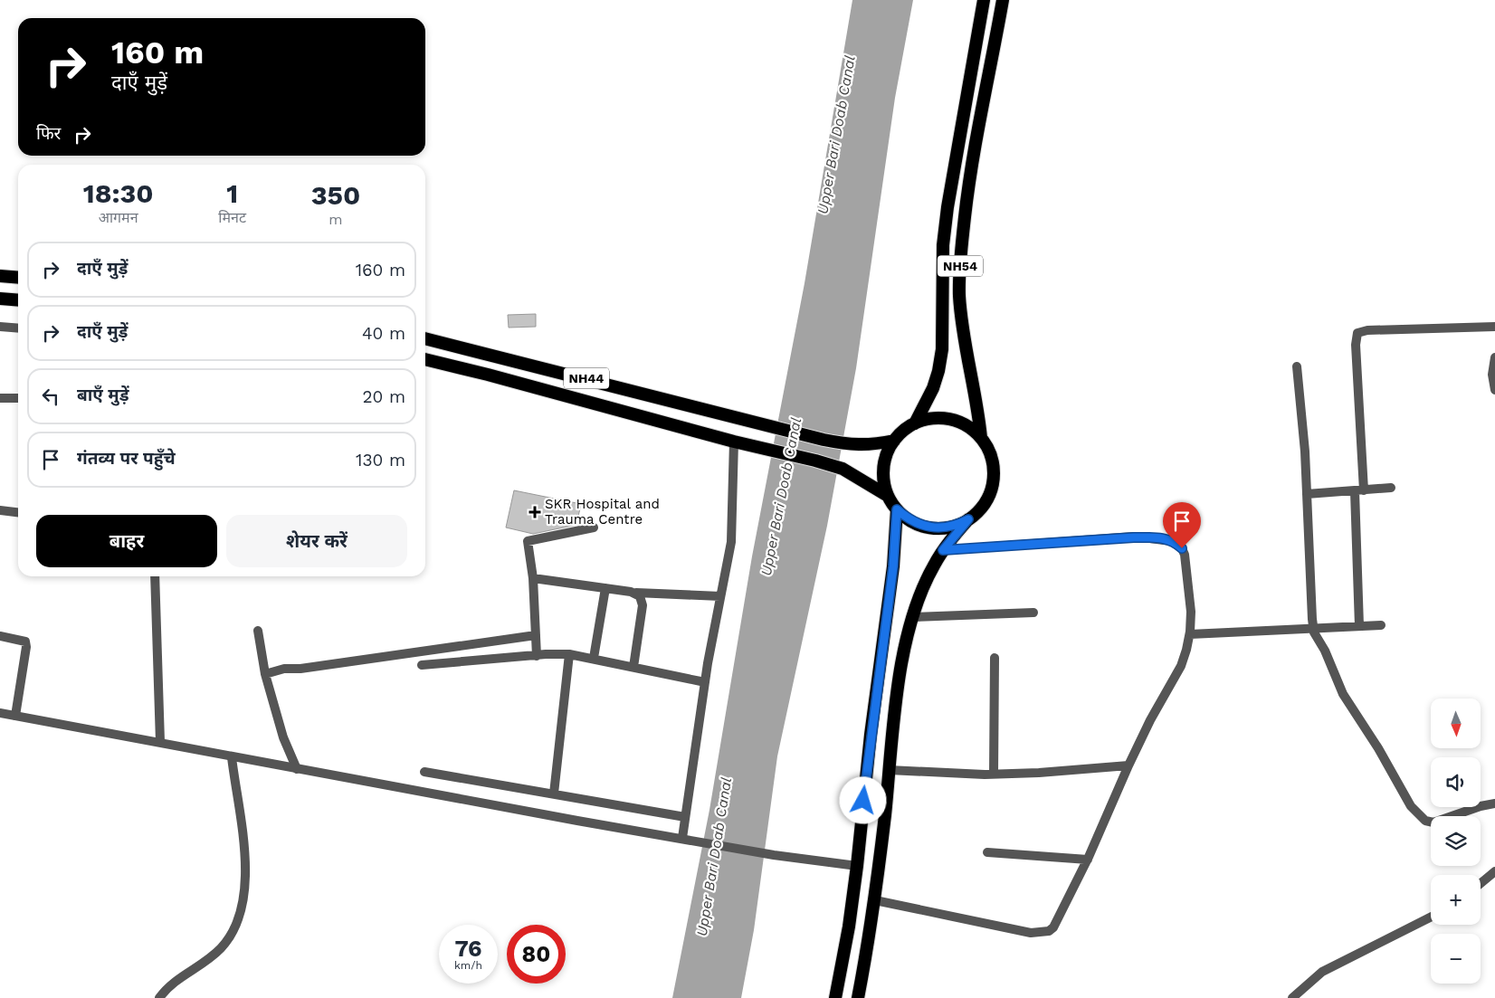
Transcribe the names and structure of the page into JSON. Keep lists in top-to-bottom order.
{
  "streets": {
    "highway": ["NH54", "NH44"]
  },
  "crossings": [
    ["NH54", "NH44"]
  ],
  "water": ["Upper Bari Doab Canal"],
  "places": {
    "health": ["SKR Hospital and Trauma Centre"]
  },
  "north": "bottom",
  "page": {
    "turn": ["160 m", "दाएँ मुड़ें"],
    "then": "फिर",
    "eta": [
      "18:30",
      "आगमन",
      "1",
      "मिनट",
      "350",
      "m"
    ],
    "list": [
      {
        "name": "दाएँ मुड़ें",
        "value": "160 m"
      },
      {
        "name": "दाएँ मुड़ें",
        "value": "40 m"
      },
      {
        "name": "बाएँ मुड़ें",
        "value": "20 m"
      },
      {
        "name": "गंतव्य पर पहुँचे",
        "value": "130 m"
      }
    ],
    "buttons": ["बाहर", "शेयर करें"],
    "map_buttons": ["+", "−"],
    "speed": "76 km/h",
    "limit": "80"
  }
}
